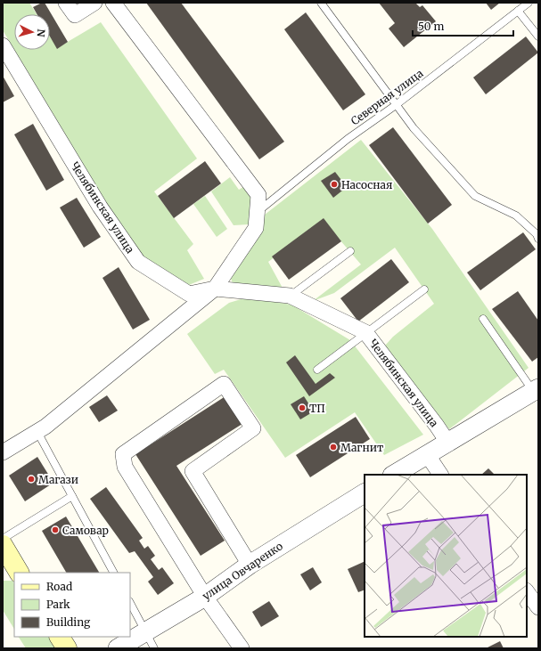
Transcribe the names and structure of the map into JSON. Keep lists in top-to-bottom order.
{
  "streets": {
    "street": ["Челябинская улица", "улица Овчаренко"],
    "lane": ["Северная улица"]
  },
  "places": [
    "Насосная",
    "ТП",
    "Магнит",
    "Магази",
    "Самовар"
  ],
  "legend": ["Road", "Park", "Building"],
  "scale_bar": "50 m",
  "north": "right"
}
